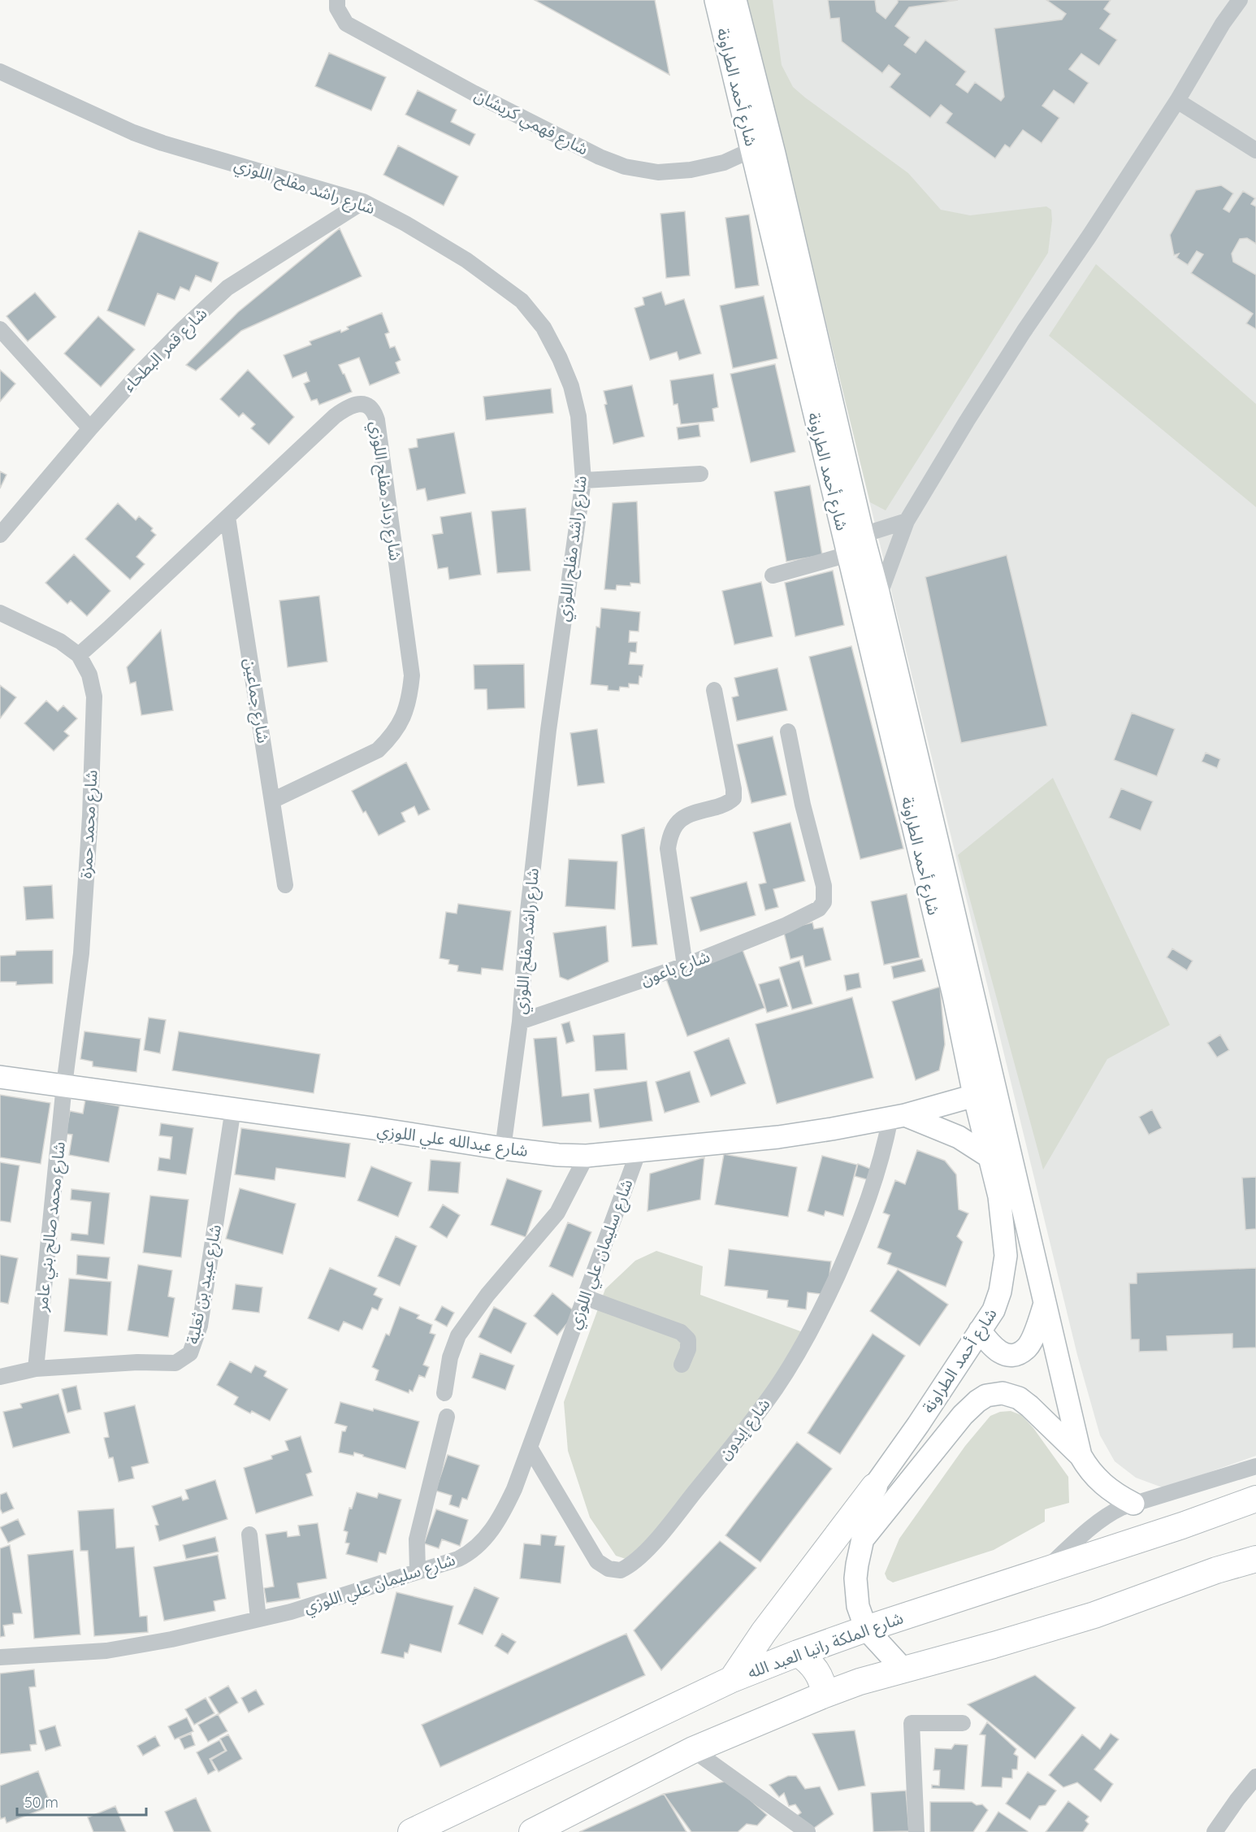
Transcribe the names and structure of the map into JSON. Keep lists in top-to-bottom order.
{
  "streets": {
    "main road": ["شارع الملكة رانيا العبد الله"],
    "street": [
      "شارع أحمد الطراونة",
      "شارع فهمي كريشان",
      "شارع راشد مفلح اللوزي",
      "شارع قمر البطحاء",
      "شارع رداد مفلح اللوزي",
      "شارع جماعين",
      "شارع محمد حمزة",
      "شارع باعون",
      "شارع عبدالله علي اللوزي",
      "شارع محمد صالح بني عامر",
      "شارع سليمان علي اللوزي",
      "شارع عبيد بن ثعلبة",
      "شارع إيدون"
    ]
  },
  "crossings": [
    ["شارع أحمد الطراونة", "شارع فهمي كريشان"],
    ["شارع أحمد الطراونة", "شارع عبدالله علي اللوزي"],
    ["شارع أحمد الطراونة", "شارع الملكة رانيا العبد الله"],
    ["شارع راشد مفلح اللوزي", "شارع قمر البطحاء"],
    ["شارع راشد مفلح اللوزي", "شارع باعون"],
    ["شارع راشد مفلح اللوزي", "شارع عبدالله علي اللوزي"],
    ["شارع رداد مفلح اللوزي", "شارع جماعين"],
    ["شارع رداد مفلح اللوزي", "شارع محمد حمزة"],
    ["شارع محمد حمزة", "شارع عبدالله علي اللوزي"],
    ["شارع محمد حمزة", "شارع محمد صالح بني عامر"],
    ["شارع عبدالله علي اللوزي", "شارع محمد صالح بني عامر"],
    ["شارع عبدالله علي اللوزي", "شارع سليمان علي اللوزي"],
    ["شارع عبدالله علي اللوزي", "شارع عبيد بن ثعلبة"],
    ["شارع عبدالله علي اللوزي", "شارع إيدون"],
    ["شارع محمد صالح بني عامر", "شارع عبيد بن ثعلبة"],
    ["شارع سليمان علي اللوزي", "شارع إيدون"]
  ],
  "scale_bar": "50 m"
}
